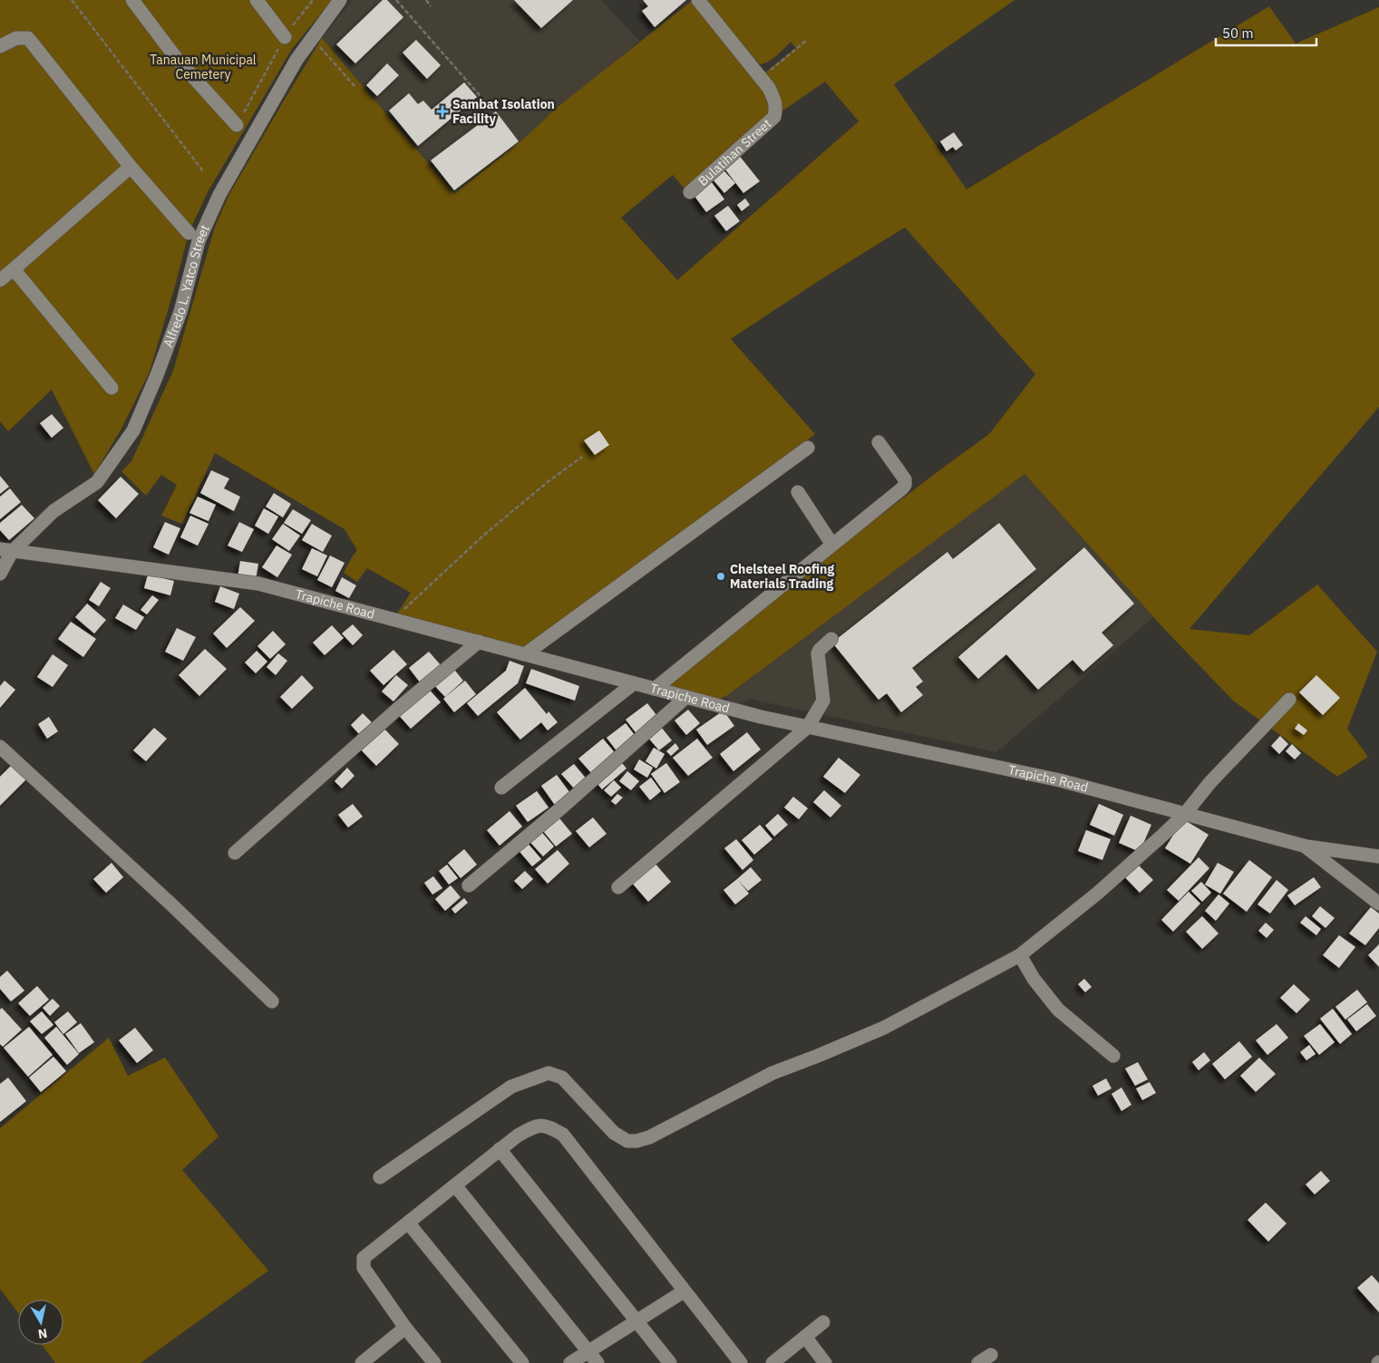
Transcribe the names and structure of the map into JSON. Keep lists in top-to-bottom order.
{
  "streets": {
    "street": ["Bulatihan Street", "Alfredo L. Yatco Street", "Trapiche Road"]
  },
  "crossings": [
    ["Alfredo L. Yatco Street", "Trapiche Road"]
  ],
  "parks": ["Tanauan Municipal Cemetery"],
  "places": {
    "health": ["Sambat Isolation Facility"],
    "other": ["Chelsteel Roofing Materials Trading"]
  },
  "scale_bar": "50 m",
  "north": "bottom"
}
